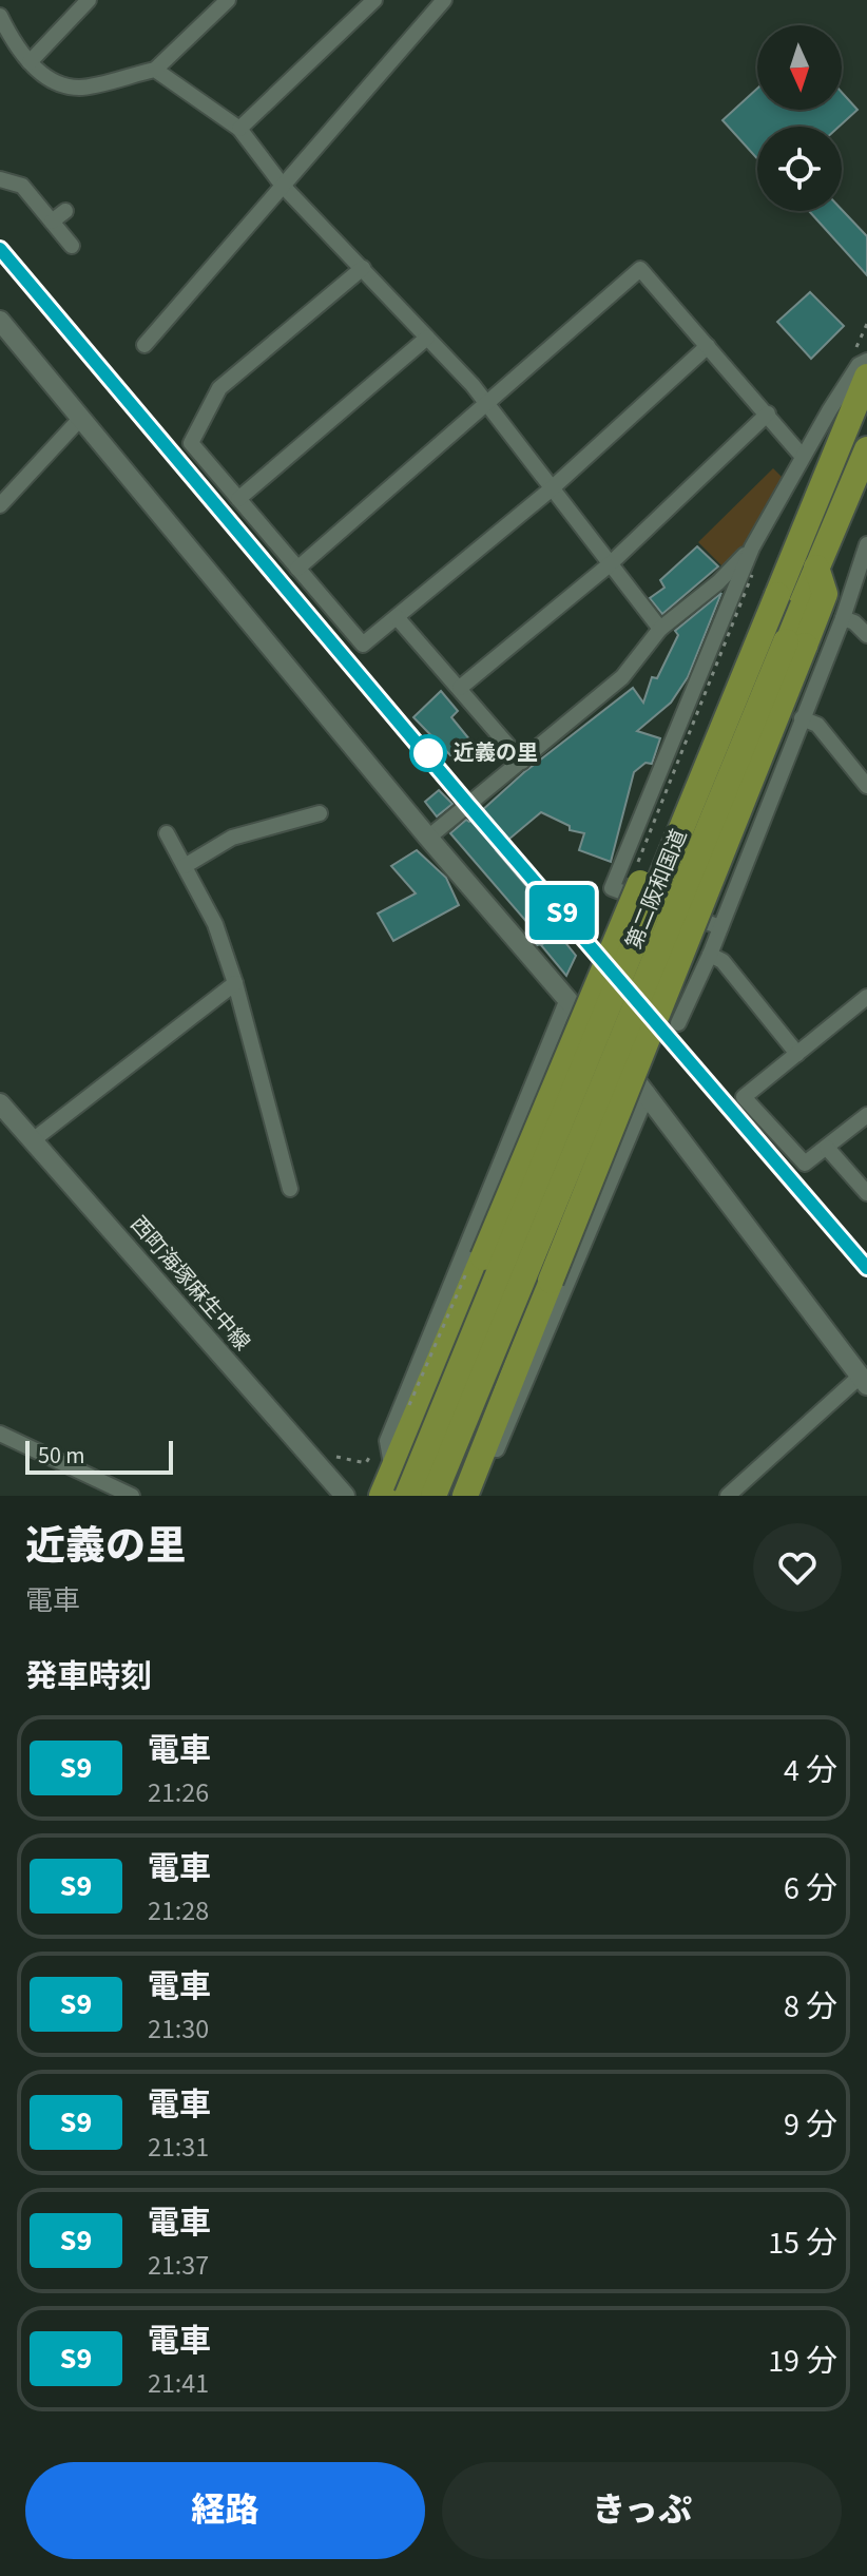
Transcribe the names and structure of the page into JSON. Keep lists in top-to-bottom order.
{
  "streets": {
    "highway": ["第二阪和国道"],
    "street": ["西町海塚麻生中線"]
  },
  "places": ["近義の里"],
  "scale_bar": "50 m",
  "north": "bottom",
  "page": {
    "on_map": "S9",
    "scale": "50 m",
    "heading": [
      ["近義の里", "電車"],
      "発車時刻"
    ],
    "list": [
      {
        "mark": "S9",
        "name": "電車",
        "note": "21:26",
        "value": "4 分"
      },
      {
        "mark": "S9",
        "name": "電車",
        "note": "21:28",
        "value": "6 分"
      },
      {
        "mark": "S9",
        "name": "電車",
        "note": "21:30",
        "value": "8 分"
      },
      {
        "mark": "S9",
        "name": "電車",
        "note": "21:31",
        "value": "9 分"
      },
      {
        "mark": "S9",
        "name": "電車",
        "note": "21:37",
        "value": "15 分"
      },
      {
        "mark": "S9",
        "name": "電車",
        "note": "21:41",
        "value": "19 分"
      }
    ],
    "buttons": ["経路", "きっぷ"]
  }
}
